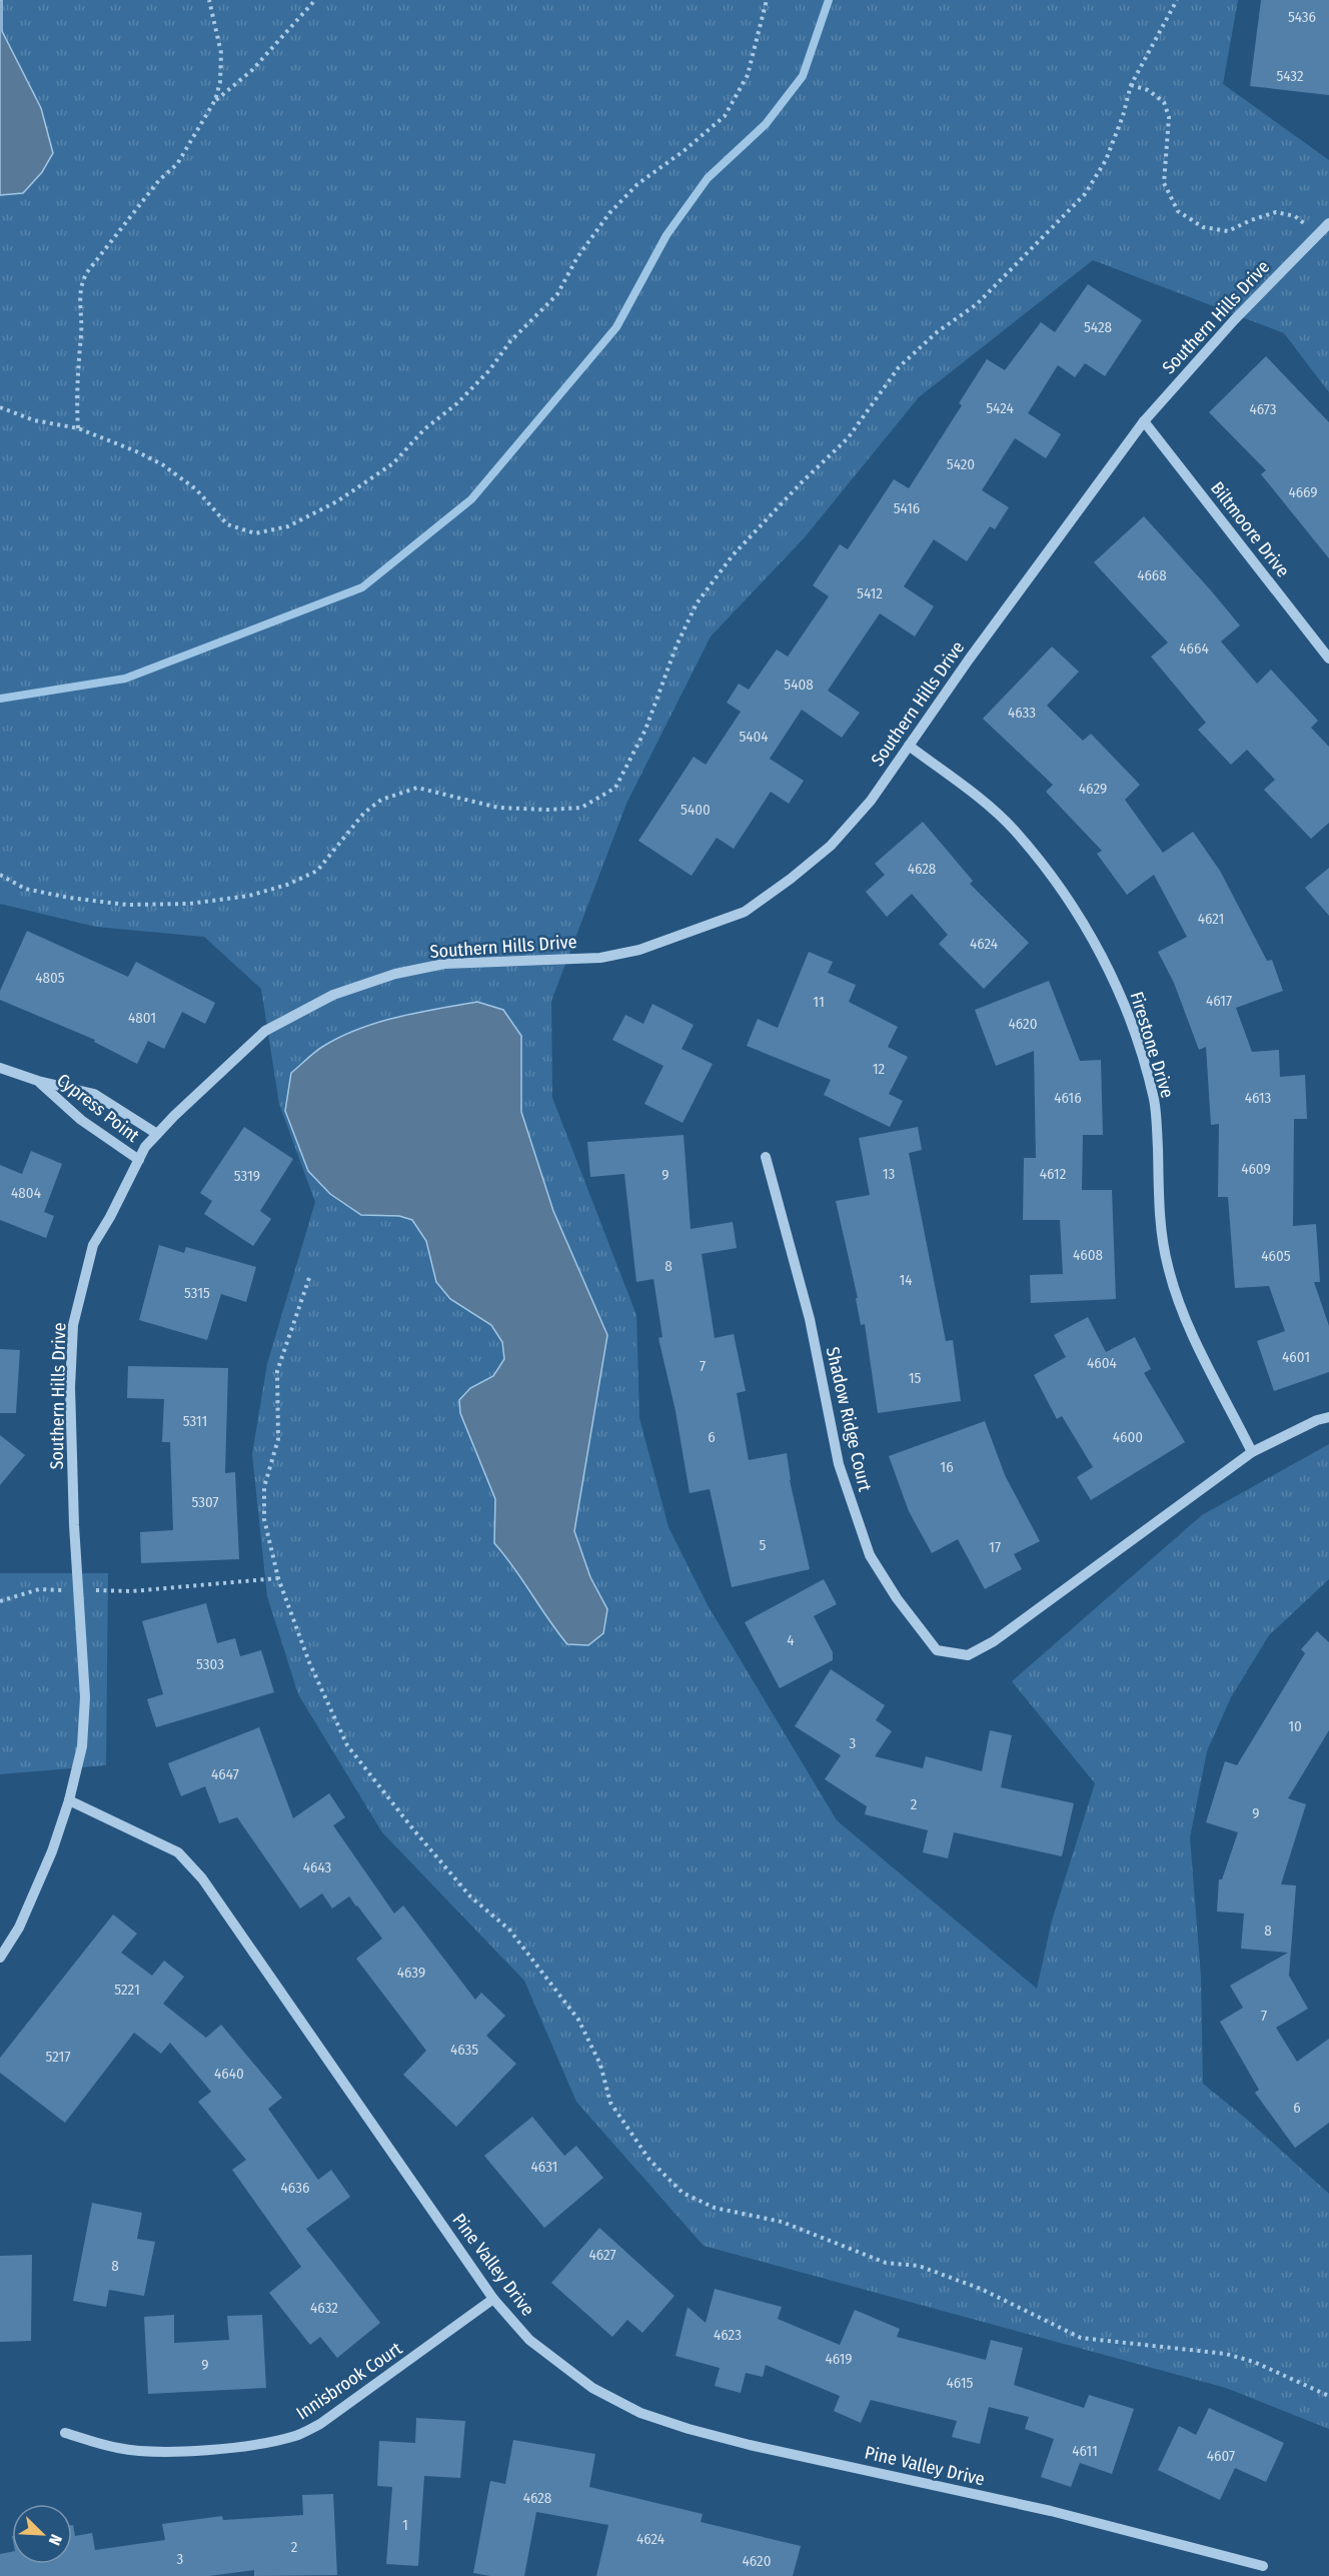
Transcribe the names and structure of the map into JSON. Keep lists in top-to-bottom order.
{
  "streets": {
    "street": [
      "Southern Hills Drive",
      "Biltmoore Drive",
      "Firestone Drive",
      "Cypress Point",
      "Shadow Ridge Court",
      "Pine Valley Drive",
      "Innisbrook Court"
    ]
  },
  "crossings": [
    ["Southern Hills Drive", "Biltmoore Drive"],
    ["Southern Hills Drive", "Firestone Drive"],
    ["Southern Hills Drive", "Cypress Point"],
    ["Southern Hills Drive", "Pine Valley Drive"],
    ["Firestone Drive", "Shadow Ridge Court"],
    ["Pine Valley Drive", "Innisbrook Court"]
  ],
  "house_numbers": [
    "5436",
    "5432",
    "5428",
    "5424",
    "4673",
    "5420",
    "4669",
    "5416",
    "4668",
    "5412",
    "4664",
    "5408",
    "4633",
    "5404",
    "4629",
    "5400",
    "4628",
    "4621",
    "4624",
    "4805",
    "4617",
    "11",
    "4801",
    "4620",
    "12",
    "4616",
    "4613",
    "4609",
    "13",
    "4612",
    "9",
    "5319",
    "4804",
    "4608",
    "4605",
    "8",
    "14",
    "5315",
    "4601",
    "4604",
    "7",
    "15",
    "5311",
    "6",
    "4600",
    "16",
    "5307",
    "5",
    "17",
    "4",
    "5303",
    "10",
    "3",
    "4647",
    "2",
    "9",
    "4643",
    "8",
    "4639",
    "5221",
    "7",
    "4635",
    "5217",
    "4640",
    "6",
    "4631",
    "4636",
    "4627",
    "8",
    "4632",
    "4623",
    "4619",
    "9",
    "4615",
    "4611",
    "4607",
    "4628",
    "1",
    "4624",
    "2",
    "3",
    "4620"
  ],
  "north": "bottom right"
}
